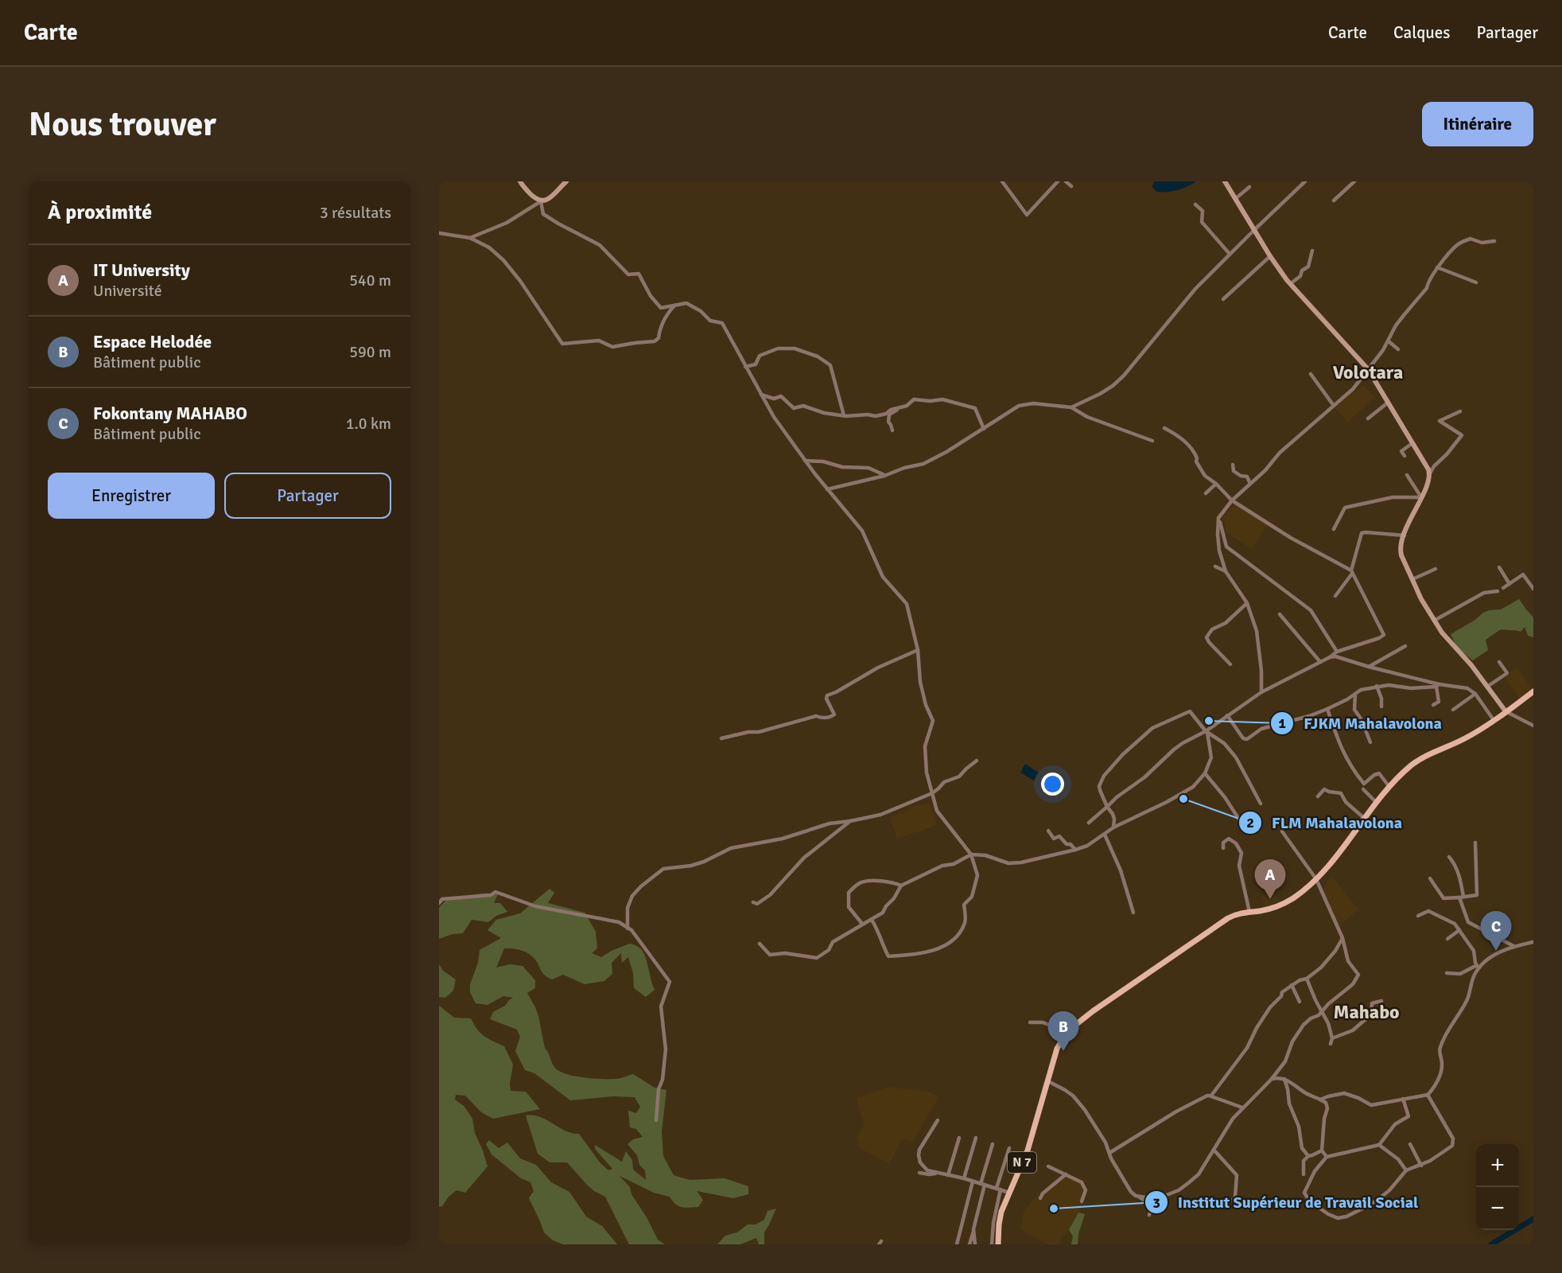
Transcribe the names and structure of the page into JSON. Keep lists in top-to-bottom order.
{
  "streets": {
    "main road": ["N 7"]
  },
  "districts": ["Volotara", "Mahabo"],
  "places": ["FJKM Mahalavolona", "FLM Mahalavolona", "Institut Supérieur de Travail Social"],
  "page": {
    "header": "Carte",
    "nav": ["Carte", "Calques", "Partager"],
    "buttons": [
      "Itinéraire",
      ["Enregistrer", "Partager"]
    ],
    "title": "Nous trouver",
    "heading": ["À proximité", "3 résultats"],
    "list": [
      {
        "mark": "A",
        "name": "IT University",
        "note": "Université",
        "value": "540 m"
      },
      {
        "mark": "B",
        "name": "Espace Helodée",
        "note": "Bâtiment public",
        "value": "590 m"
      },
      {
        "mark": "C",
        "name": "Fokontany MAHABO",
        "note": "Bâtiment public",
        "value": "1.0 km"
      }
    ],
    "pins": ["A", "C", "B"],
    "map_buttons": ["+", "−"]
  }
}
